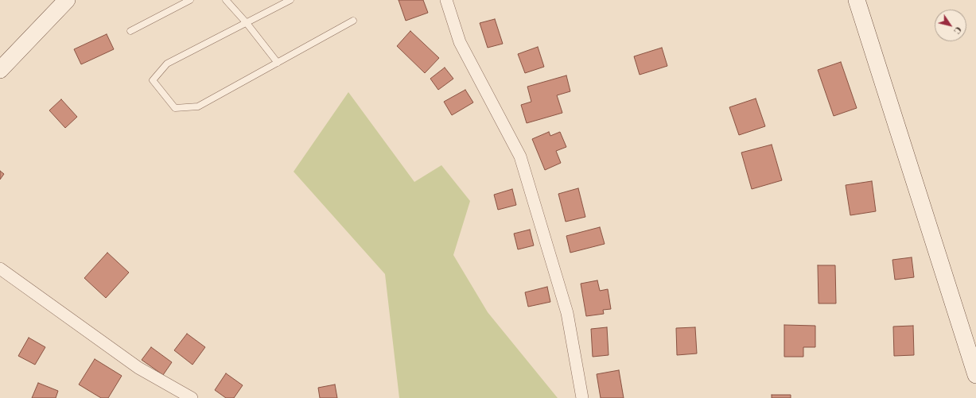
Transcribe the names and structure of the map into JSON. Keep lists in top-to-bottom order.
{
  "north": "bottom right"
}
